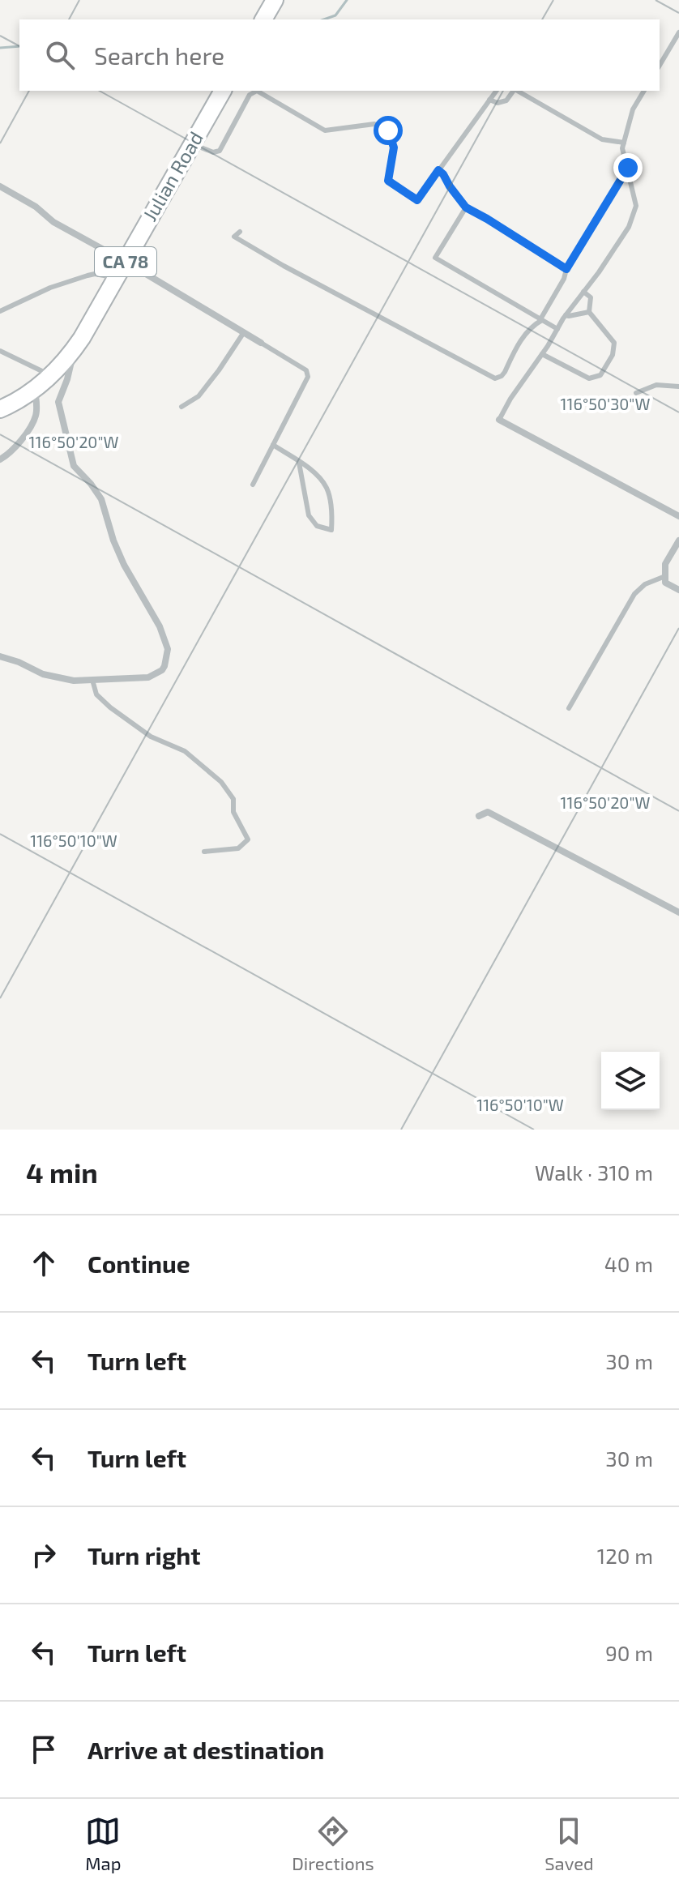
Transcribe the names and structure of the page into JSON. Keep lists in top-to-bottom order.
{
  "streets": {
    "main road": ["Julian Road", "CA 78"]
  },
  "page": {
    "search": "Search here",
    "heading": ["4 min", "Walk · 310 m"],
    "list": [
      ["Continue", "40 m"],
      ["Turn left", "30 m"],
      ["Turn left", "30 m"],
      ["Turn right", "120 m"],
      ["Turn left", "90 m"],
      "Arrive at destination"
    ],
    "nav": ["Map", "Directions", "Saved"]
  },
  "coordinates": ["116°50'30\"W", "116°50'20\"W", "116°50'10\"W"]
}
